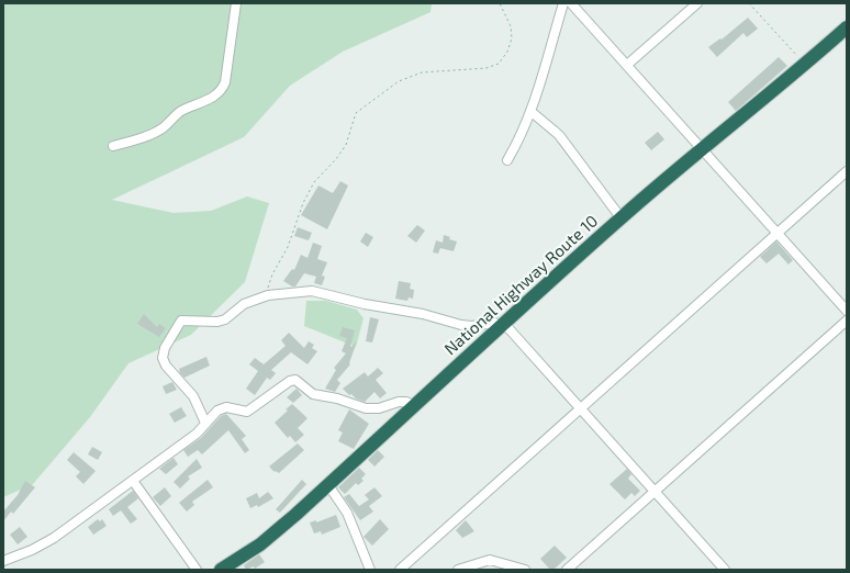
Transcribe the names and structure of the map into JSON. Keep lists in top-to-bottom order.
{
  "streets": {
    "highway": ["National Highway Route 10"]
  }
}
